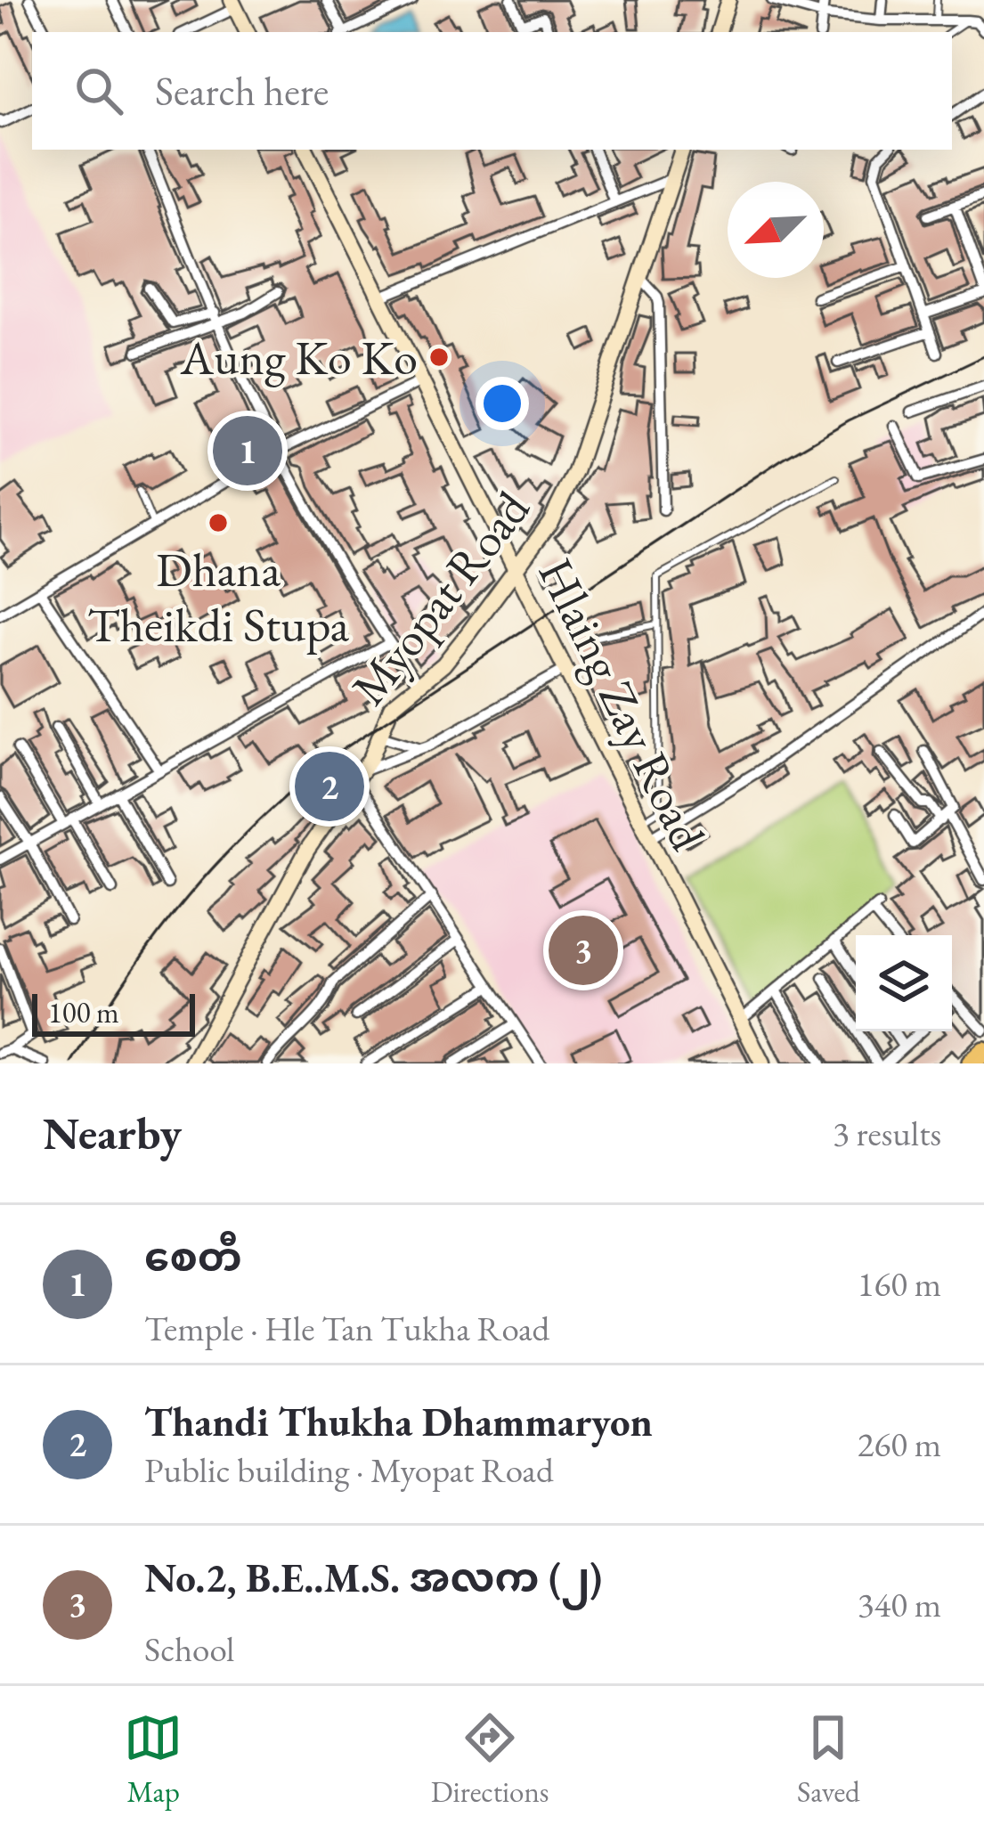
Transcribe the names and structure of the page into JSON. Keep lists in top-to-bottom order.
{
  "streets": {
    "main road": ["Myopat Road", "Hlaing Zay Road"]
  },
  "crossings": [
    ["Myopat Road", "Hlaing Zay Road"]
  ],
  "places": ["Aung Ko Ko", "Dhana Theikdi Stupa"],
  "scale_bar": "100 m",
  "north": "bottom left",
  "page": {
    "search": "Search here",
    "pins": ["1", "2", "3"],
    "scale": "100 m",
    "heading": ["Nearby", "3 results"],
    "list": [
      {
        "mark": "1",
        "name": "စေတီ",
        "note": "Temple · Hle Tan Tukha Road",
        "value": "160 m"
      },
      {
        "mark": "2",
        "name": "Thandi Thukha Dhammaryon",
        "note": "Public building · Myopat Road",
        "value": "260 m"
      },
      {
        "mark": "3",
        "name": "No.2, B.E..M.S. အလက (၂)",
        "note": "School",
        "value": "340 m"
      }
    ],
    "nav": ["Map", "Directions", "Saved"]
  }
}
